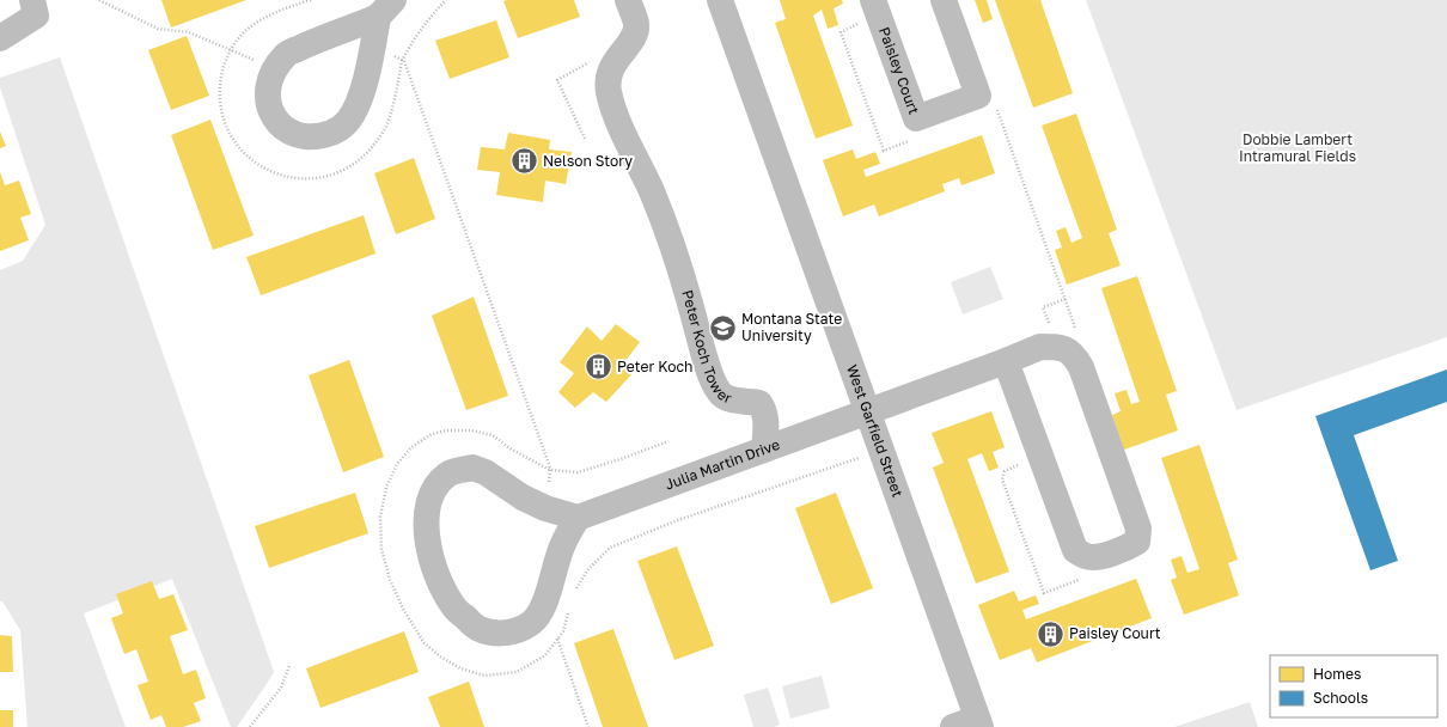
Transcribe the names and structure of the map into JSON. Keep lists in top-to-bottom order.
{
  "streets": {
    "street": [
      "Paisley Court",
      "Peter Koch Tower",
      "West Garfield Street",
      "Julia Martin Drive"
    ]
  },
  "crossings": [
    ["Peter Koch Tower", "Julia Martin Drive"],
    ["West Garfield Street", "Julia Martin Drive"]
  ],
  "parks": ["Dobbie Lambert Intramural Fields"],
  "places": {
    "building": ["Nelson Story", "Peter Koch", "Paisley Court"],
    "school or university": ["Montana State University"]
  },
  "legend": ["Homes", "Schools"]
}
